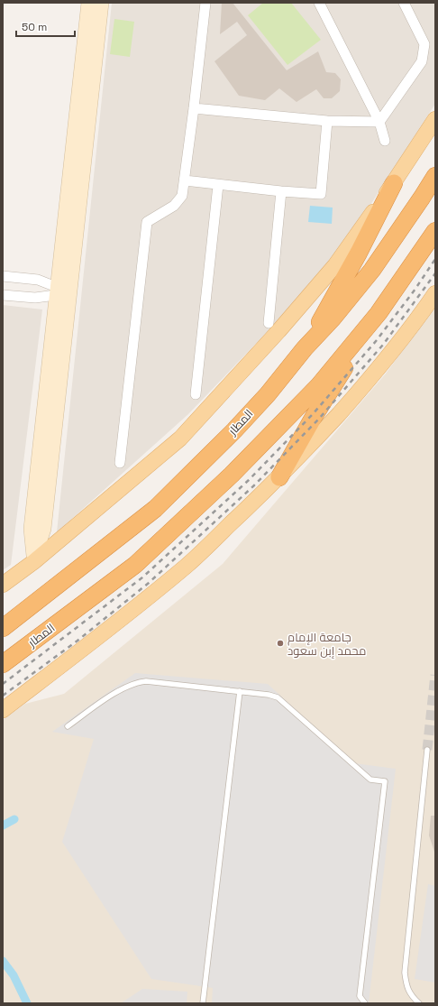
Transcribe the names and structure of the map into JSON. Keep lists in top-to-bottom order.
{
  "streets": {
    "highway": ["المطار"]
  },
  "places": ["جامعة الإمام محمد إبن سعود"],
  "scale_bar": "50 m"
}
